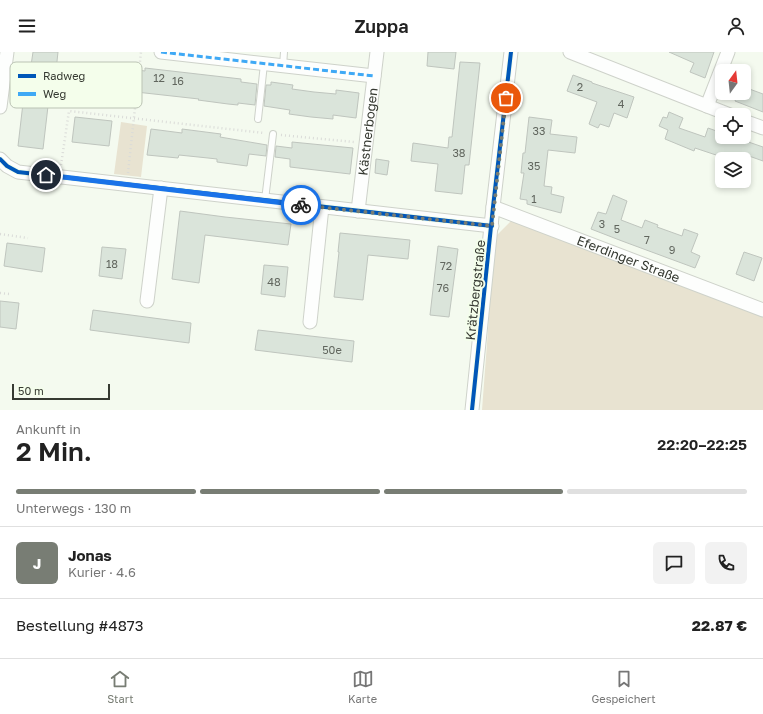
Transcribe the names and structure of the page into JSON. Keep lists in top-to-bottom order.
{
  "streets": {
    "street": ["Kästnerbogen", "Eferdinger Straße", "Krätzbergstraße"]
  },
  "crossings": [
    ["Eferdinger Straße", "Krätzbergstraße"]
  ],
  "house_numbers": [
    "12",
    "16",
    "2",
    "4",
    "33",
    "38",
    "35",
    "1",
    "3",
    "5",
    "7",
    "9",
    "18",
    "72",
    "48",
    "76",
    "50e"
  ],
  "legend": ["Radweg", "Weg"],
  "scale_bar": "50 m",
  "north": "top",
  "page": {
    "header": "Zuppa",
    "scale": "50 m",
    "heading": ["2 Min.", "Ankunft in", "22:20–22:25"],
    "panel": [
      "Jonas",
      "Kurier · 4.6",
      "Bestellung #4873",
      "22.87 €"
    ],
    "bar": "Unterwegs · 130 m",
    "round": "J",
    "tabs": ["Start", "Karte", "Gespeichert"]
  }
}
